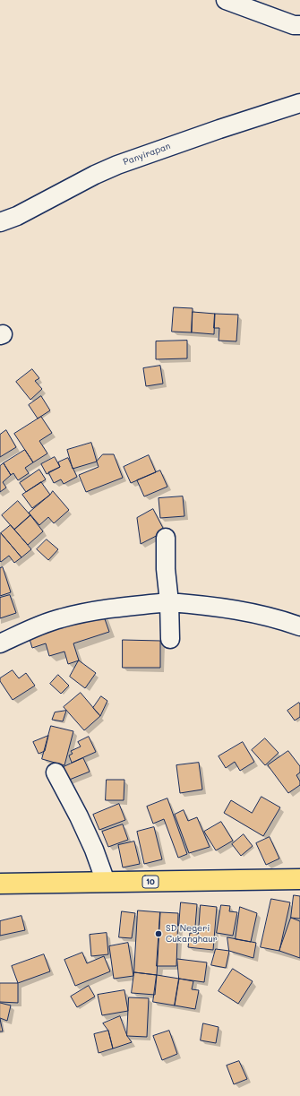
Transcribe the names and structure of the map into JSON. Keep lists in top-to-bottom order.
{
  "streets": {
    "highway": ["10"],
    "street": ["Panyirapan"]
  },
  "places": ["SD Negeri Cukanghaur"]
}
